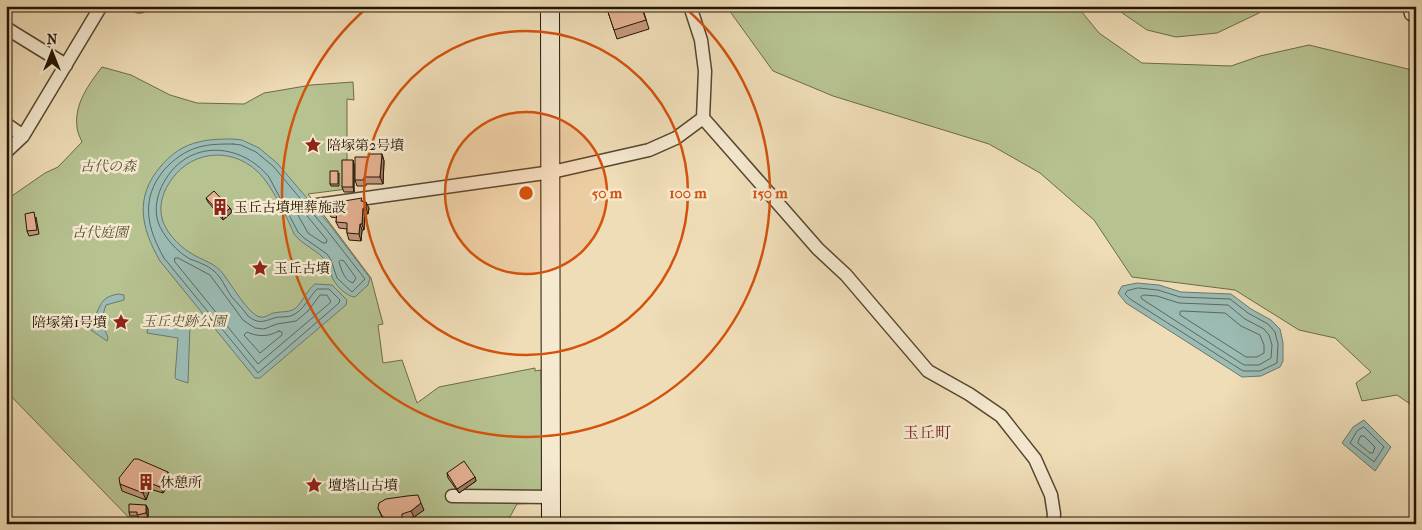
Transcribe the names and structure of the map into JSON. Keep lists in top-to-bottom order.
{
  "districts": ["玉丘町"],
  "parks": ["古代の森", "古代庭園", "玉丘史跡公園"],
  "places": {
    "place": [
      "陪塚第2号墳",
      "玉丘古墳",
      "陪塚第1号墳",
      "壇塔山古墳"
    ],
    "building": ["玉丘古墳埋葬施設", "休憩所"]
  },
  "north": "top",
  "rings": ["50 m", "100 m", "150 m"]
}
